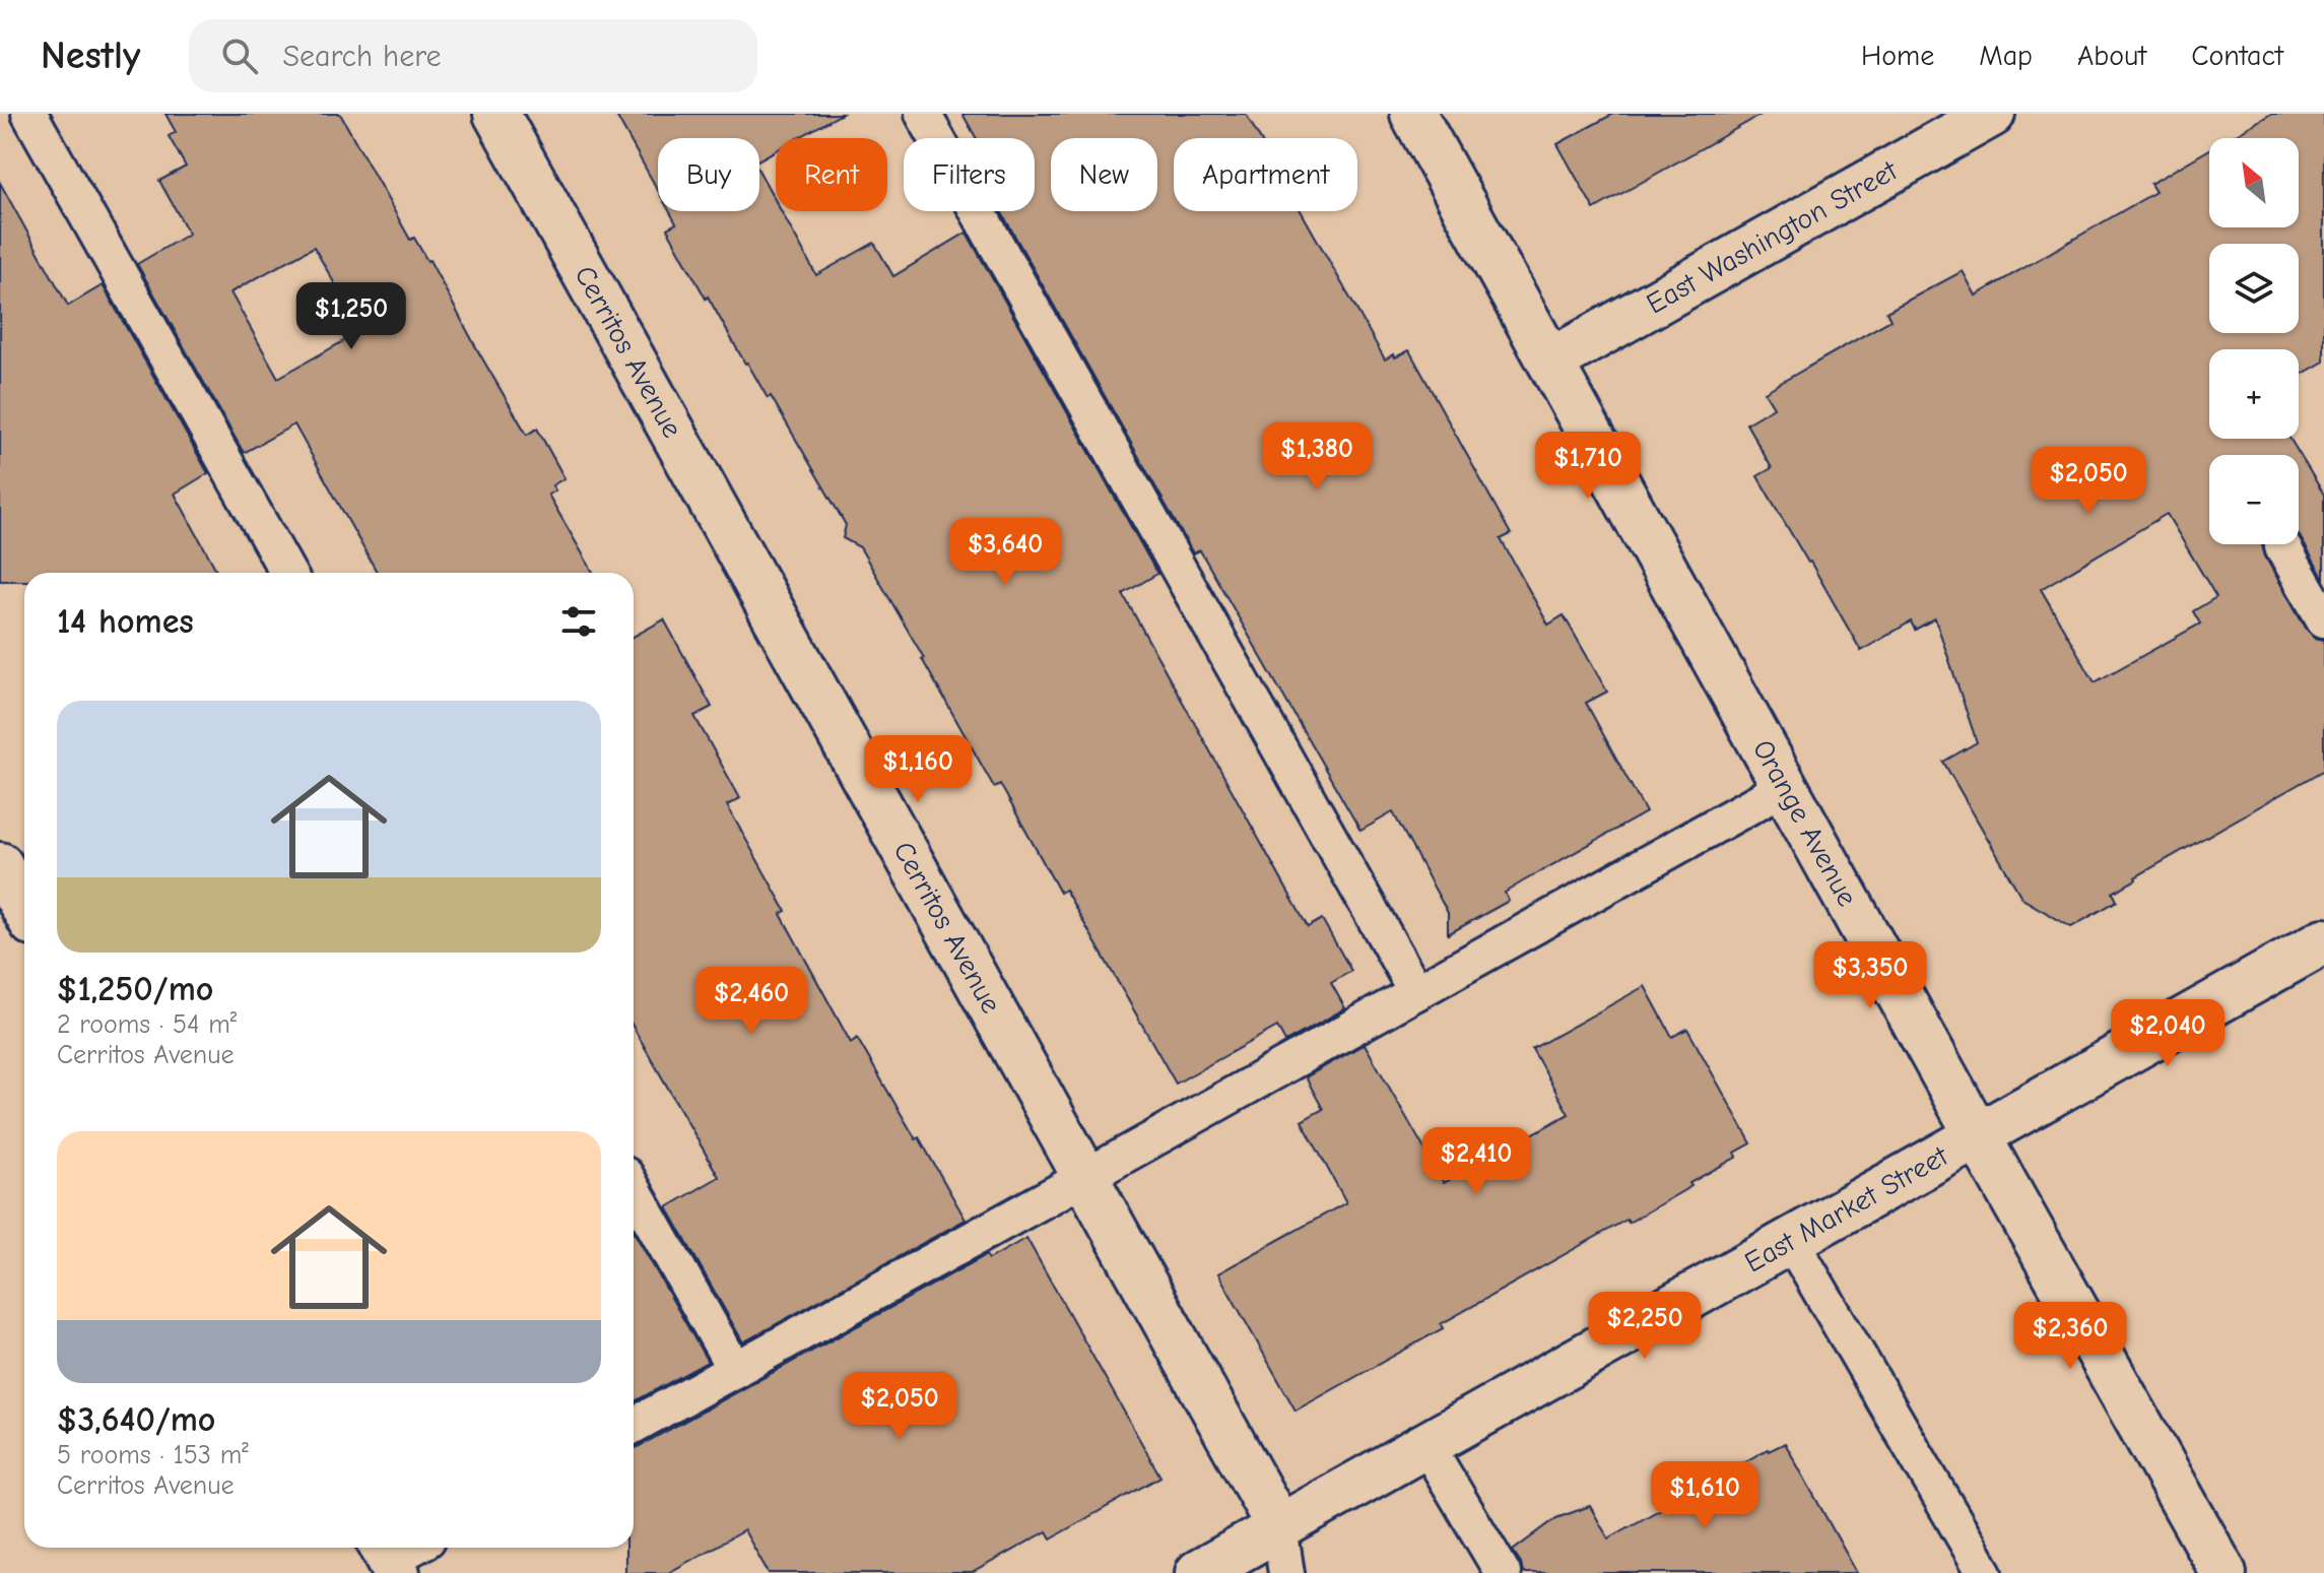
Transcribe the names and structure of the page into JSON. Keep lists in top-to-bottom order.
{
  "streets": {
    "street": [
      "East Washington Street",
      "Cerritos Avenue",
      "Orange Avenue",
      "East Market Street"
    ]
  },
  "crossings": [
    ["East Washington Street", "Orange Avenue"],
    ["Cerritos Avenue", "East Market Street"],
    ["Orange Avenue", "East Market Street"]
  ],
  "north": "top left",
  "page": {
    "header": "Nestly",
    "search": "Search here",
    "nav": [
      "Home",
      "Map",
      "About",
      "Contact"
    ],
    "map_buttons": ["+", "−"],
    "chip": [
      "Buy",
      "Rent",
      "Filters",
      "New",
      "Apartment"
    ],
    "price": [
      "$1,250",
      "$1,380",
      "$1,710",
      "$2,050",
      "$3,640",
      "$1,160",
      "$3,350",
      "$2,460",
      "$2,040",
      "$2,410",
      "$2,250",
      "$2,360",
      "$2,050",
      "$1,610"
    ],
    "heading": "14 homes",
    "list": [
      {
        "name": "$1,250/mo",
        "note": "2 rooms · 54 m² · Cerritos Avenue"
      },
      {
        "name": "$3,640/mo",
        "note": "5 rooms · 153 m² · Cerritos Avenue"
      }
    ]
  }
}
